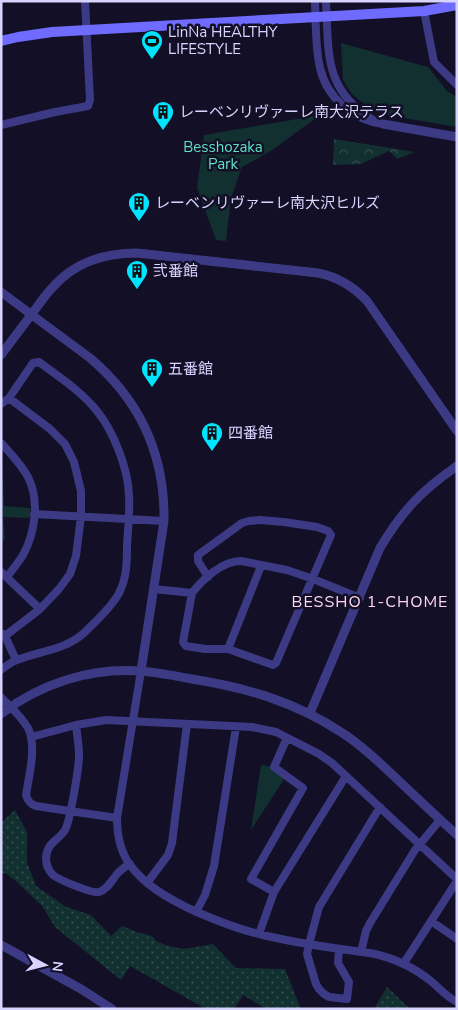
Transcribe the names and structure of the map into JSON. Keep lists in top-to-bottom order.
{
  "districts": ["BESSHO 1-CHOME"],
  "parks": ["Besshozaka Park"],
  "places": {
    "sports": ["LinNa HEALTHY LIFESTYLE"],
    "building": [
      "レーベンリヴァーレ南大沢テラス",
      "レーベンリヴァーレ南大沢ヒルズ",
      "弐番館",
      "五番館",
      "四番館"
    ]
  },
  "north": "right"
}
